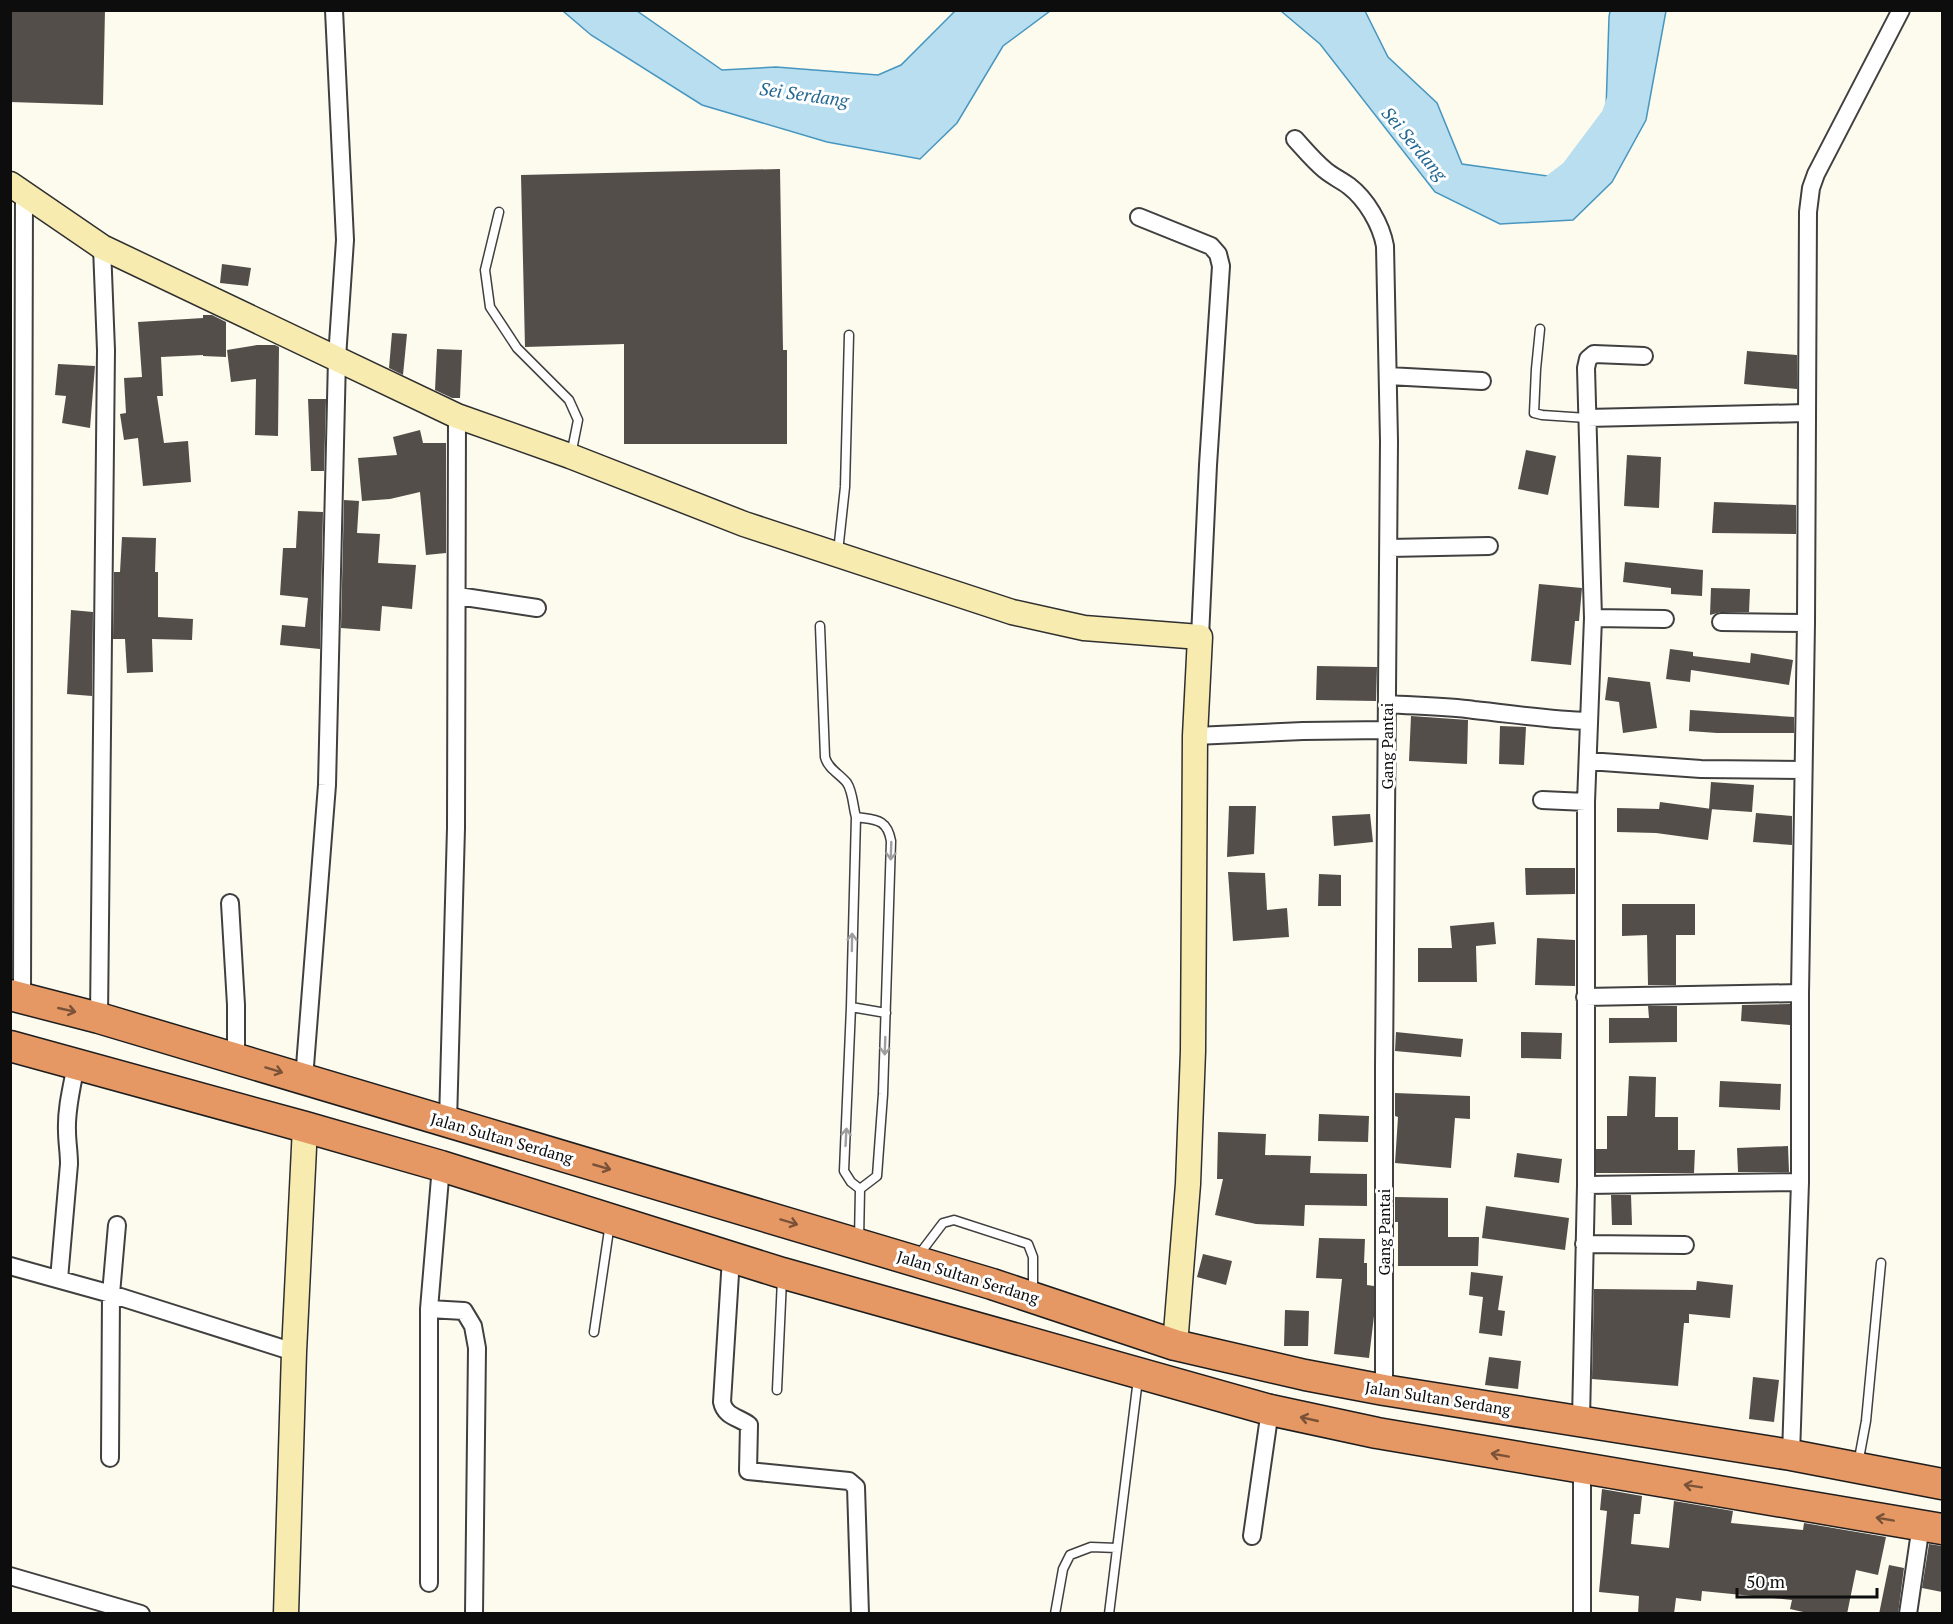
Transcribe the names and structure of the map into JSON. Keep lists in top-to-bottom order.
{
  "streets": {
    "highway": ["Jalan Sultan Serdang"],
    "street": ["Gang Pantai"]
  },
  "crossings": [
    ["Gang Pantai", "Jalan Sultan Serdang"]
  ],
  "water": ["Sei Serdang"],
  "scale_bar": "50 m"
}
